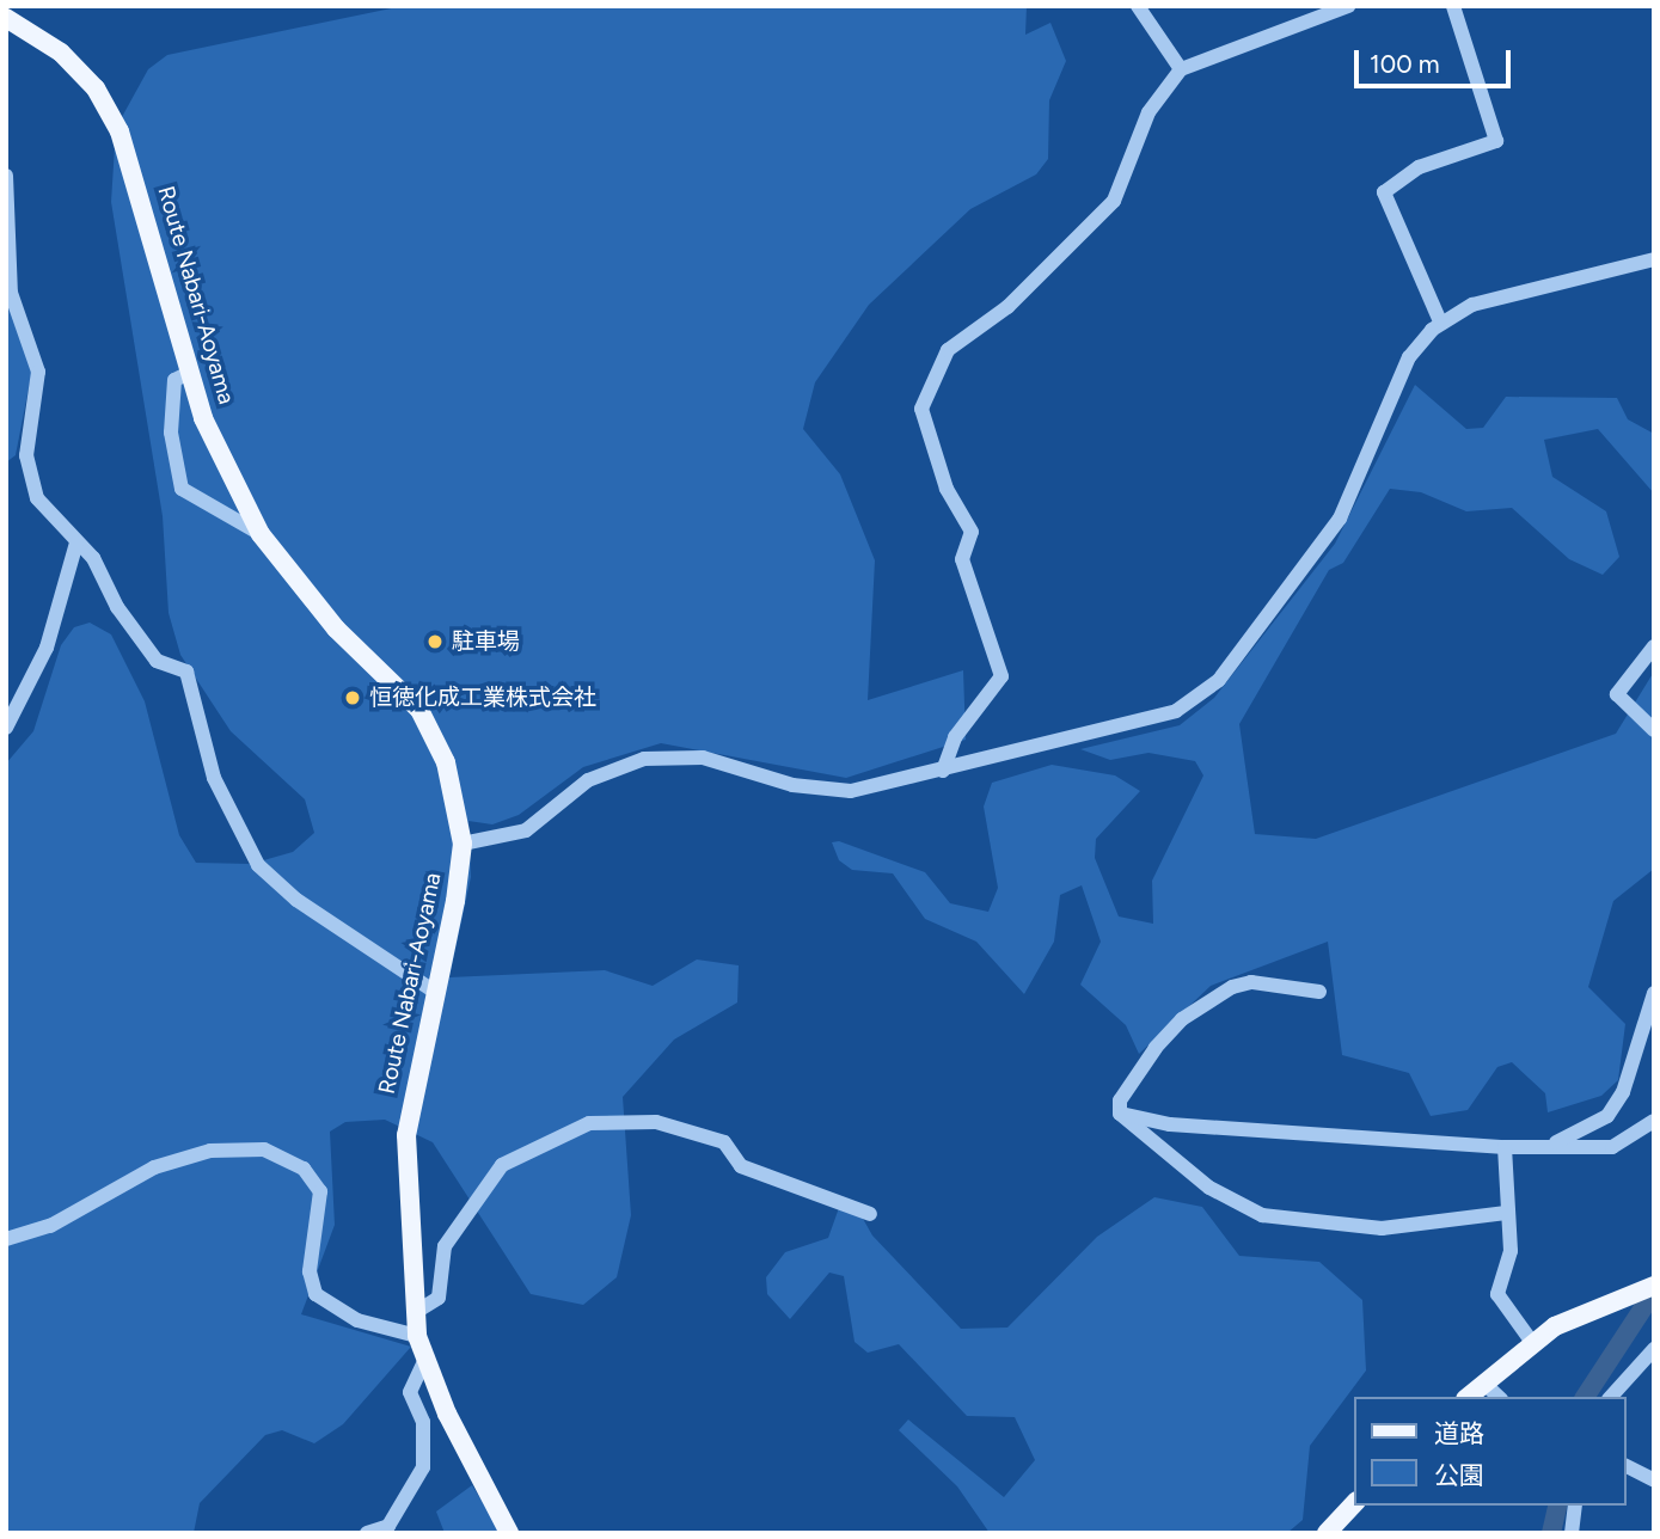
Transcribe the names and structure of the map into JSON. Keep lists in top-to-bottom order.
{
  "streets": {
    "main road": ["Route Nabari-Aoyama"]
  },
  "places": ["駐車場", "恒徳化成工業株式会社"],
  "legend": ["道路", "公園"],
  "scale_bar": "100 m"
}
